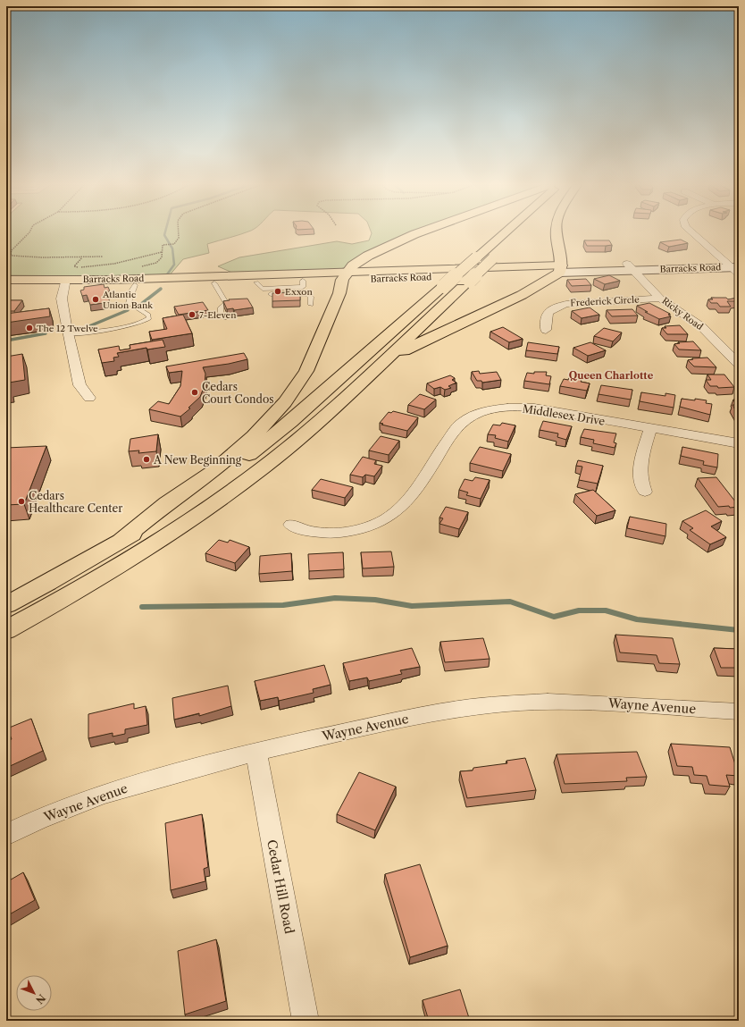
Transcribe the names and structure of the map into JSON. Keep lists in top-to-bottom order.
{
  "streets": {
    "main road": ["Barracks Road"],
    "street": [
      "Frederick Circle",
      "Ricky Road",
      "Middlesex Drive",
      "Wayne Avenue",
      "Cedar Hill Road"
    ]
  },
  "crossings": [
    ["Barracks Road", "Ricky Road"],
    ["Frederick Circle", "Ricky Road"],
    ["Wayne Avenue", "Cedar Hill Road"]
  ],
  "districts": ["Queen Charlotte"],
  "places": [
    "Exxon",
    "Atlantic Union Bank",
    "7-Eleven",
    "The 12 Twelve",
    "Cedars Court Condos",
    "A New Beginning",
    "Cedars Healthcare Center"
  ],
  "north": "bottom right"
}
